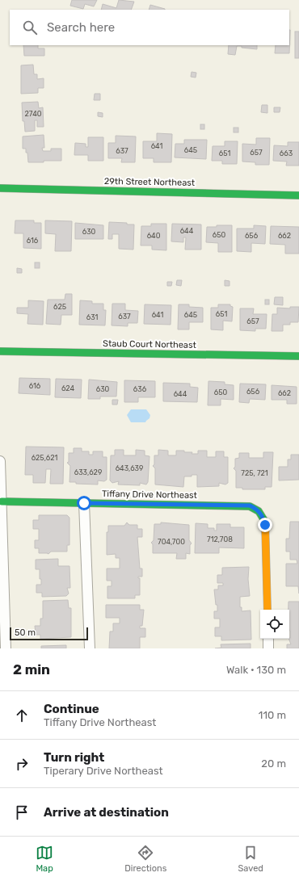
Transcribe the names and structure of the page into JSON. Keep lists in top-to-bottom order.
{
  "streets": {
    "street": ["29th Street Northeast", "Staub Court Northeast", "Tiffany Drive Northeast"]
  },
  "house_numbers": [
    "2740",
    "641",
    "645",
    "637",
    "657",
    "651",
    "663",
    "644",
    "630",
    "650",
    "640",
    "656",
    "662",
    "616",
    "625",
    "651",
    "641",
    "645",
    "637",
    "631",
    "657",
    "616",
    "624",
    "630",
    "636",
    "656",
    "650",
    "662",
    "644",
    "625,621",
    "643,639",
    "633,629",
    "725, 721",
    "712,708",
    "704,700"
  ],
  "scale_bar": "50 m",
  "page": {
    "search": "Search here",
    "scale": "50 m",
    "heading": ["2 min", "Walk · 130 m"],
    "list": [
      ["Continue", "Tiffany Drive Northeast", "110 m"],
      ["Turn right", "Tiperary Drive Northeast", "20 m"],
      "Arrive at destination"
    ],
    "nav": ["Map", "Directions", "Saved"]
  }
}
